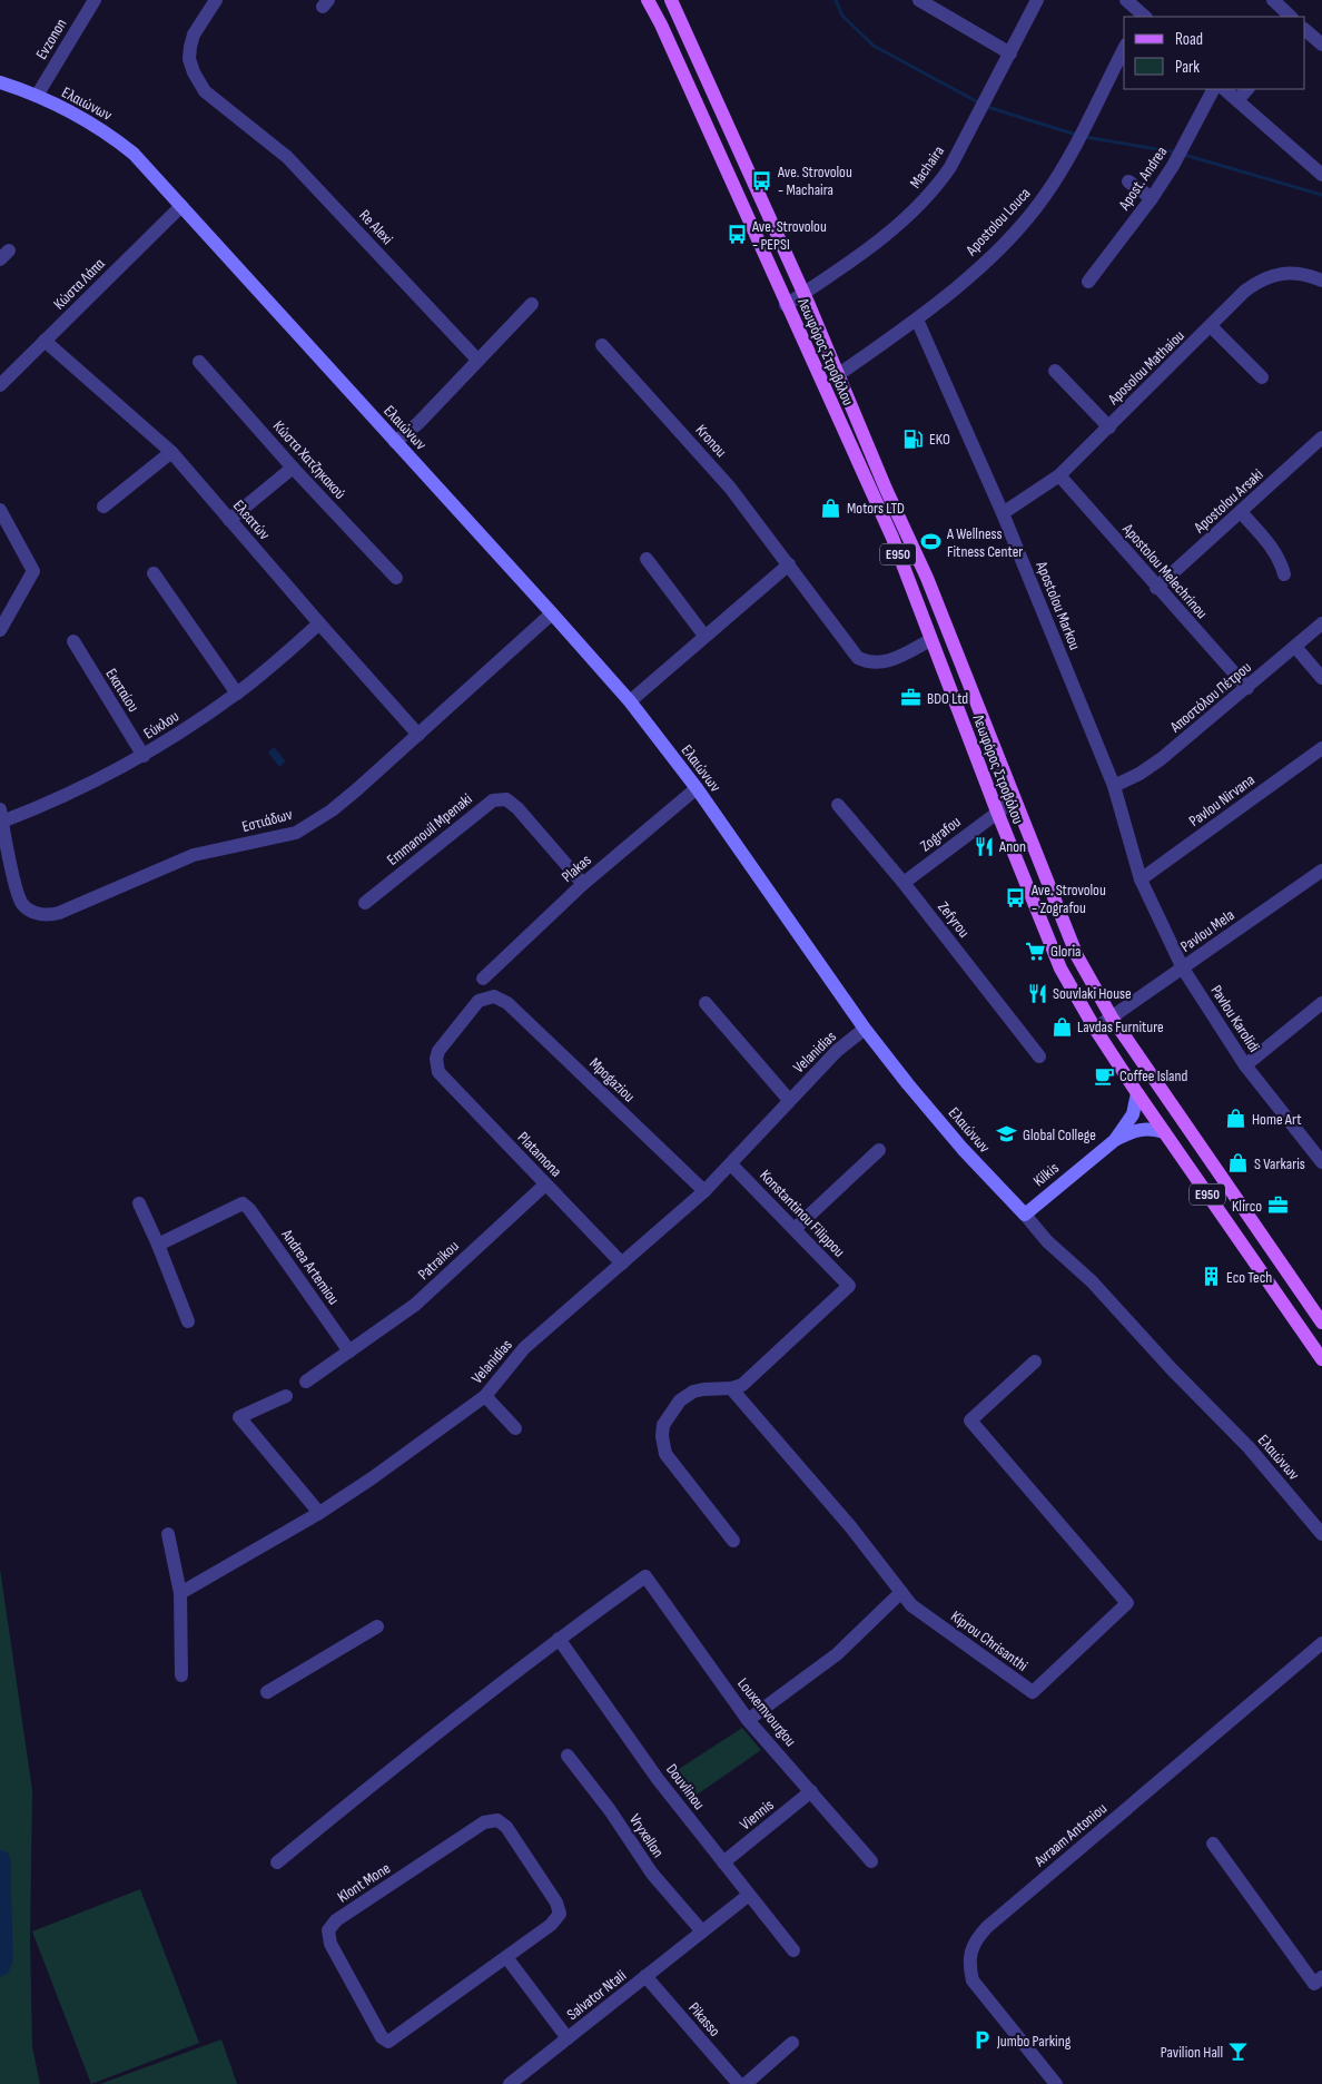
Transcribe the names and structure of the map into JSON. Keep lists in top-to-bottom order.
{
  "streets": {
    "main road": [
      "Ελαιώνων",
      "Λεωφόρος Στροβόλου",
      "E950",
      "Kilkis"
    ],
    "street": [
      "Evzonon",
      "Machaira",
      "Apost. Andrea",
      "Apostolou Louca",
      "Re Alexi",
      "Κώστα Λάπα",
      "Aposolou Mathaiou",
      "Kronou",
      "Κώστα Χατζηκακού",
      "Apostolou Arsaki",
      "Ελεατών",
      "Apostolou Melechrinou",
      "Apostolou Markou",
      "Εκαταίου",
      "Αποστόλου Πέτρου",
      "Εύκλου",
      "Pavlou Nirvana",
      "Εστιάδων",
      "Emmanouil Mpenaki",
      "Zografou",
      "Plakas",
      "Zefyrou",
      "Pavlou Mela",
      "Pavlou Karolidi",
      "Velanidias",
      "Mpogaziou",
      "Platamona",
      "Konstantinou Filippou",
      "Patraikou",
      "Andrea Artemiou",
      "Kiprou Chrisanthi",
      "Louxemvourgou",
      "Douvlinou",
      "Viennis",
      "Avraam Antoniou",
      "Vryxellon",
      "Klont Mone",
      "Salvator Ntali",
      "Pikasso"
    ]
  },
  "crossings": [
    ["Evzonon", "Ελαιώνων"],
    ["Ελαιώνων", "Κώστα Λάπα"],
    ["Ελαιώνων", "Εστιάδων"],
    ["Ελαιώνων", "Plakas"],
    ["Ελαιώνων", "Velanidias"],
    ["Ελαιώνων", "Kilkis"],
    ["Machaira", "Λεωφόρος Στροβόλου"],
    ["Apostolou Louca", "Λεωφόρος Στροβόλου"],
    ["Apostolou Louca", "Apostolou Markou"],
    ["Κώστα Λάπα", "Ελεατών"],
    ["Λεωφόρος Στροβόλου", "Kronou"],
    ["Λεωφόρος Στροβόλου", "Zografou"],
    ["Λεωφόρος Στροβόλου", "Pavlou Mela"],
    ["Λεωφόρος Στροβόλου", "Kilkis"],
    ["Aposolou Mathaiou", "Apostolou Melechrinou"],
    ["Aposolou Mathaiou", "Apostolou Markou"],
    ["Apostolou Arsaki", "Apostolou Melechrinou"],
    ["Ελεατών", "Εύκλου"],
    ["Ελεατών", "Εστιάδων"],
    ["Apostolou Melechrinou", "Αποστόλου Πέτρου"],
    ["Apostolou Markou", "Αποστόλου Πέτρου"],
    ["Apostolou Markou", "Pavlou Nirvana"],
    ["Apostolou Markou", "Pavlou Karolidi"],
    ["Εκαταίου", "Εύκλου"],
    ["Εύκλου", "Εστιάδων"],
    ["Pavlou Nirvana", "Pavlou Karolidi"],
    ["Emmanouil Mpenaki", "Plakas"],
    ["Zografou", "Zefyrou"],
    ["Pavlou Mela", "Pavlou Karolidi"],
    ["Velanidias", "Mpogaziou"],
    ["Velanidias", "Platamona"],
    ["Velanidias", "Konstantinou Filippou"],
    ["Mpogaziou", "Platamona"],
    ["Platamona", "Patraikou"],
    ["Konstantinou Filippou", "Kiprou Chrisanthi"],
    ["Patraikou", "Andrea Artemiou"],
    ["Louxemvourgou", "Douvlinou"],
    ["Louxemvourgou", "Viennis"],
    ["Douvlinou", "Viennis"],
    ["Douvlinou", "Salvator Ntali"],
    ["Vryxellon", "Salvator Ntali"],
    ["Salvator Ntali", "Pikasso"]
  ],
  "places": {
    "bus stop": ["Ave. Strovolou - Machaira", "Ave. Strovolou - PEPSI", "Ave. Strovolou - Zografou"],
    "fuel station": ["EKO"],
    "shop": [
      "Motors LTD",
      "Lavdas Furniture",
      "Home Art",
      "S Varkaris"
    ],
    "sports": ["A Wellness Fitness Center"],
    "office": ["BDO Ltd", "Klirco"],
    "restaurant": ["Anon", "Souvlaki House"],
    "supermarket": ["Gloria"],
    "cafe": ["Coffee Island"],
    "school or university": ["Global College"],
    "building": ["Eco Tech"],
    "parking": ["Jumbo Parking"],
    "bar": ["Pavilion Hall"]
  },
  "legend": ["Road", "Park"]
}
